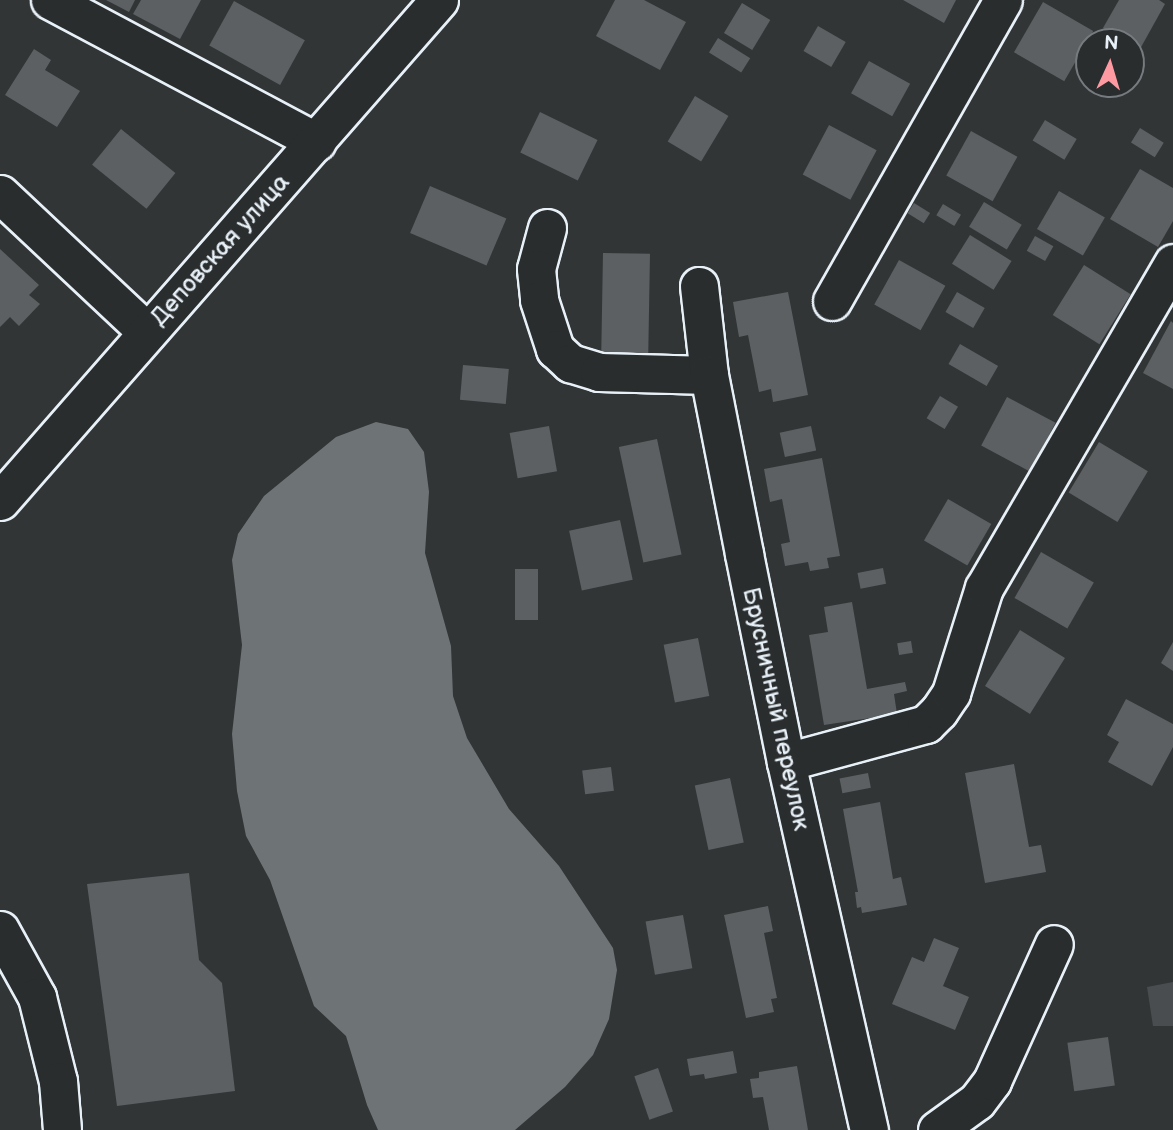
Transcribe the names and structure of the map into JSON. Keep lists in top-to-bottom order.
{
  "streets": {
    "street": ["Деповская улица", "Брусничный переулок"]
  },
  "north": "top"
}
